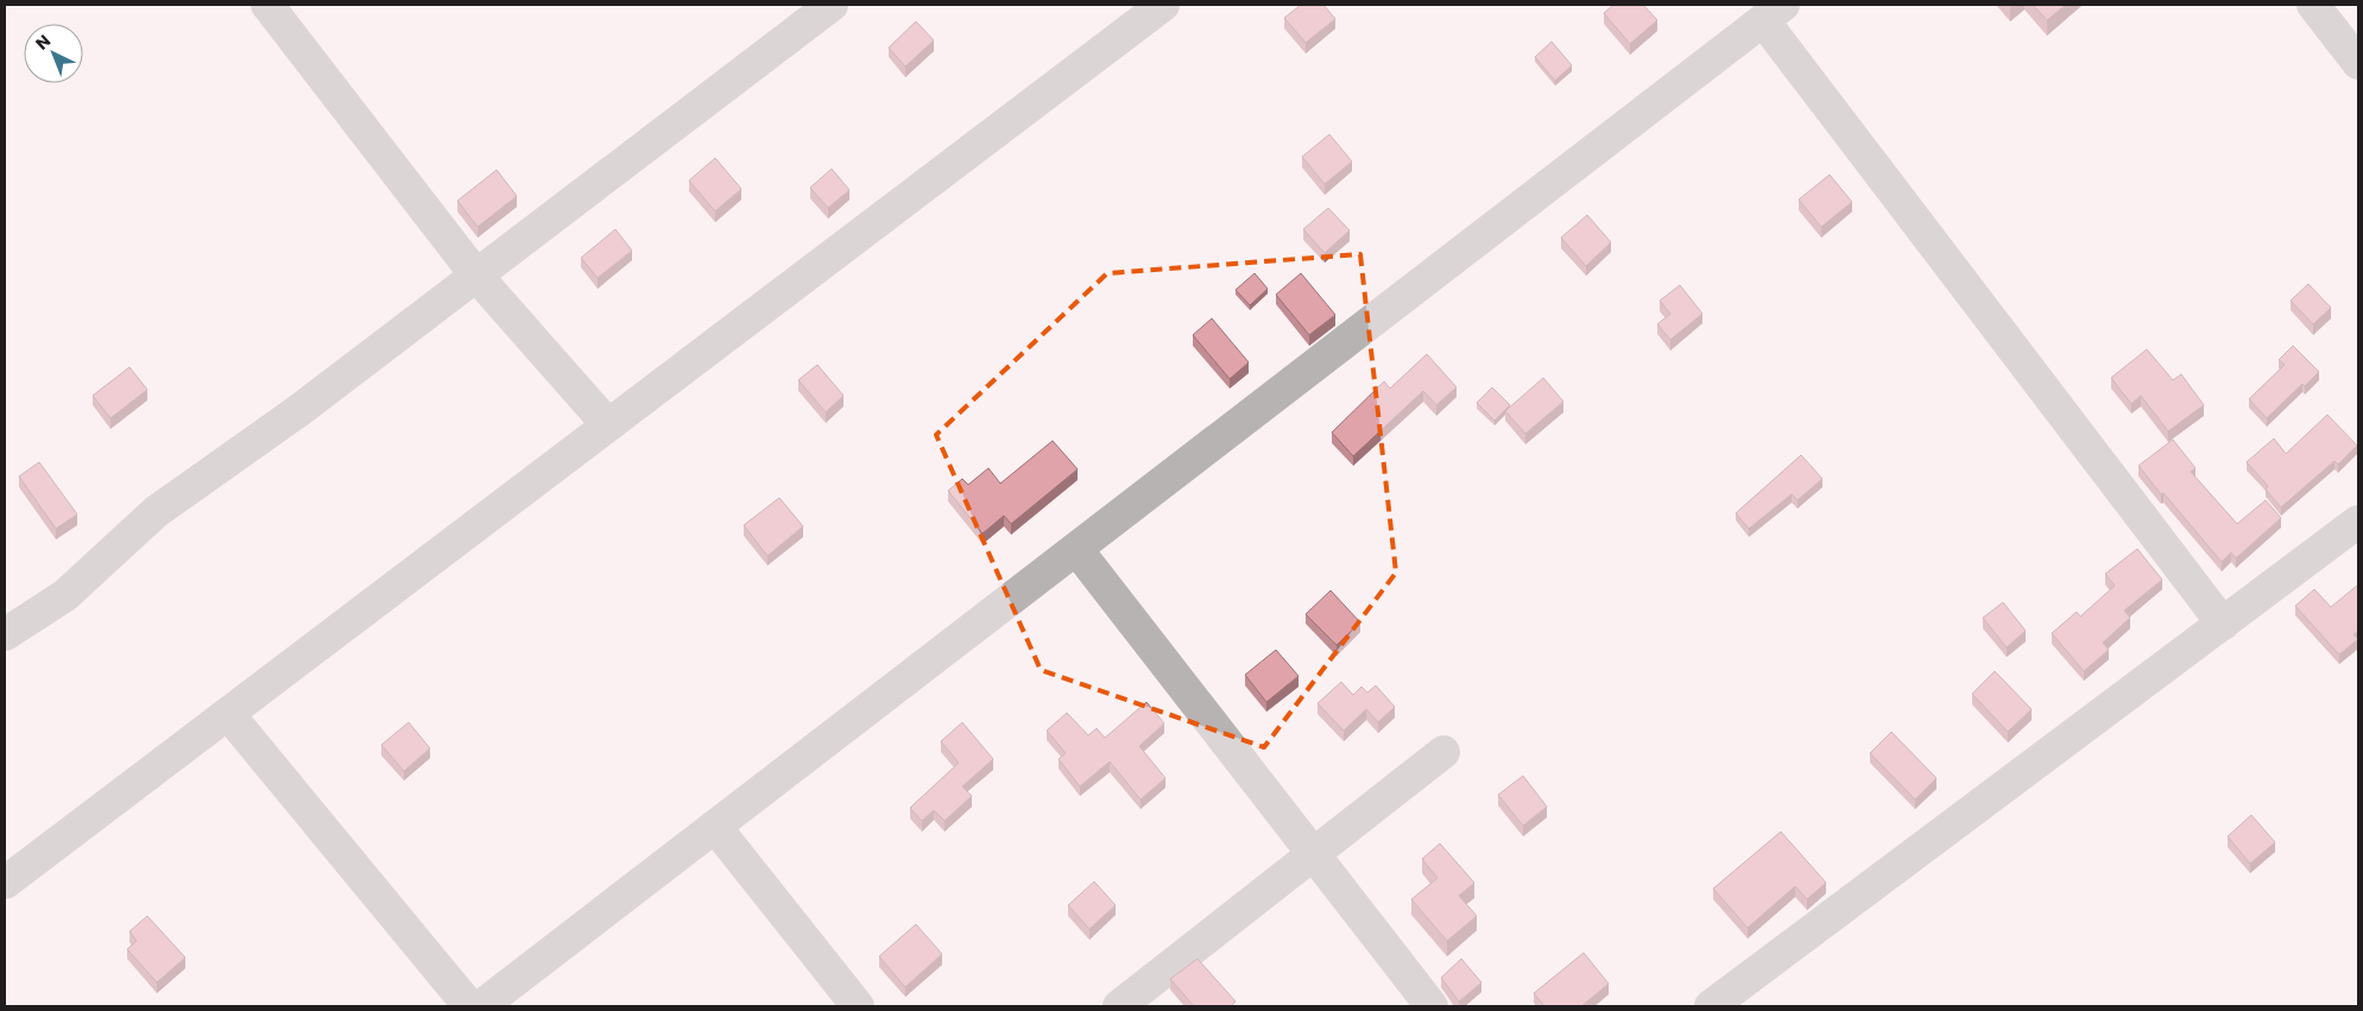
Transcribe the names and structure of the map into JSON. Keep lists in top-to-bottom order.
{
  "north": "top left"
}
